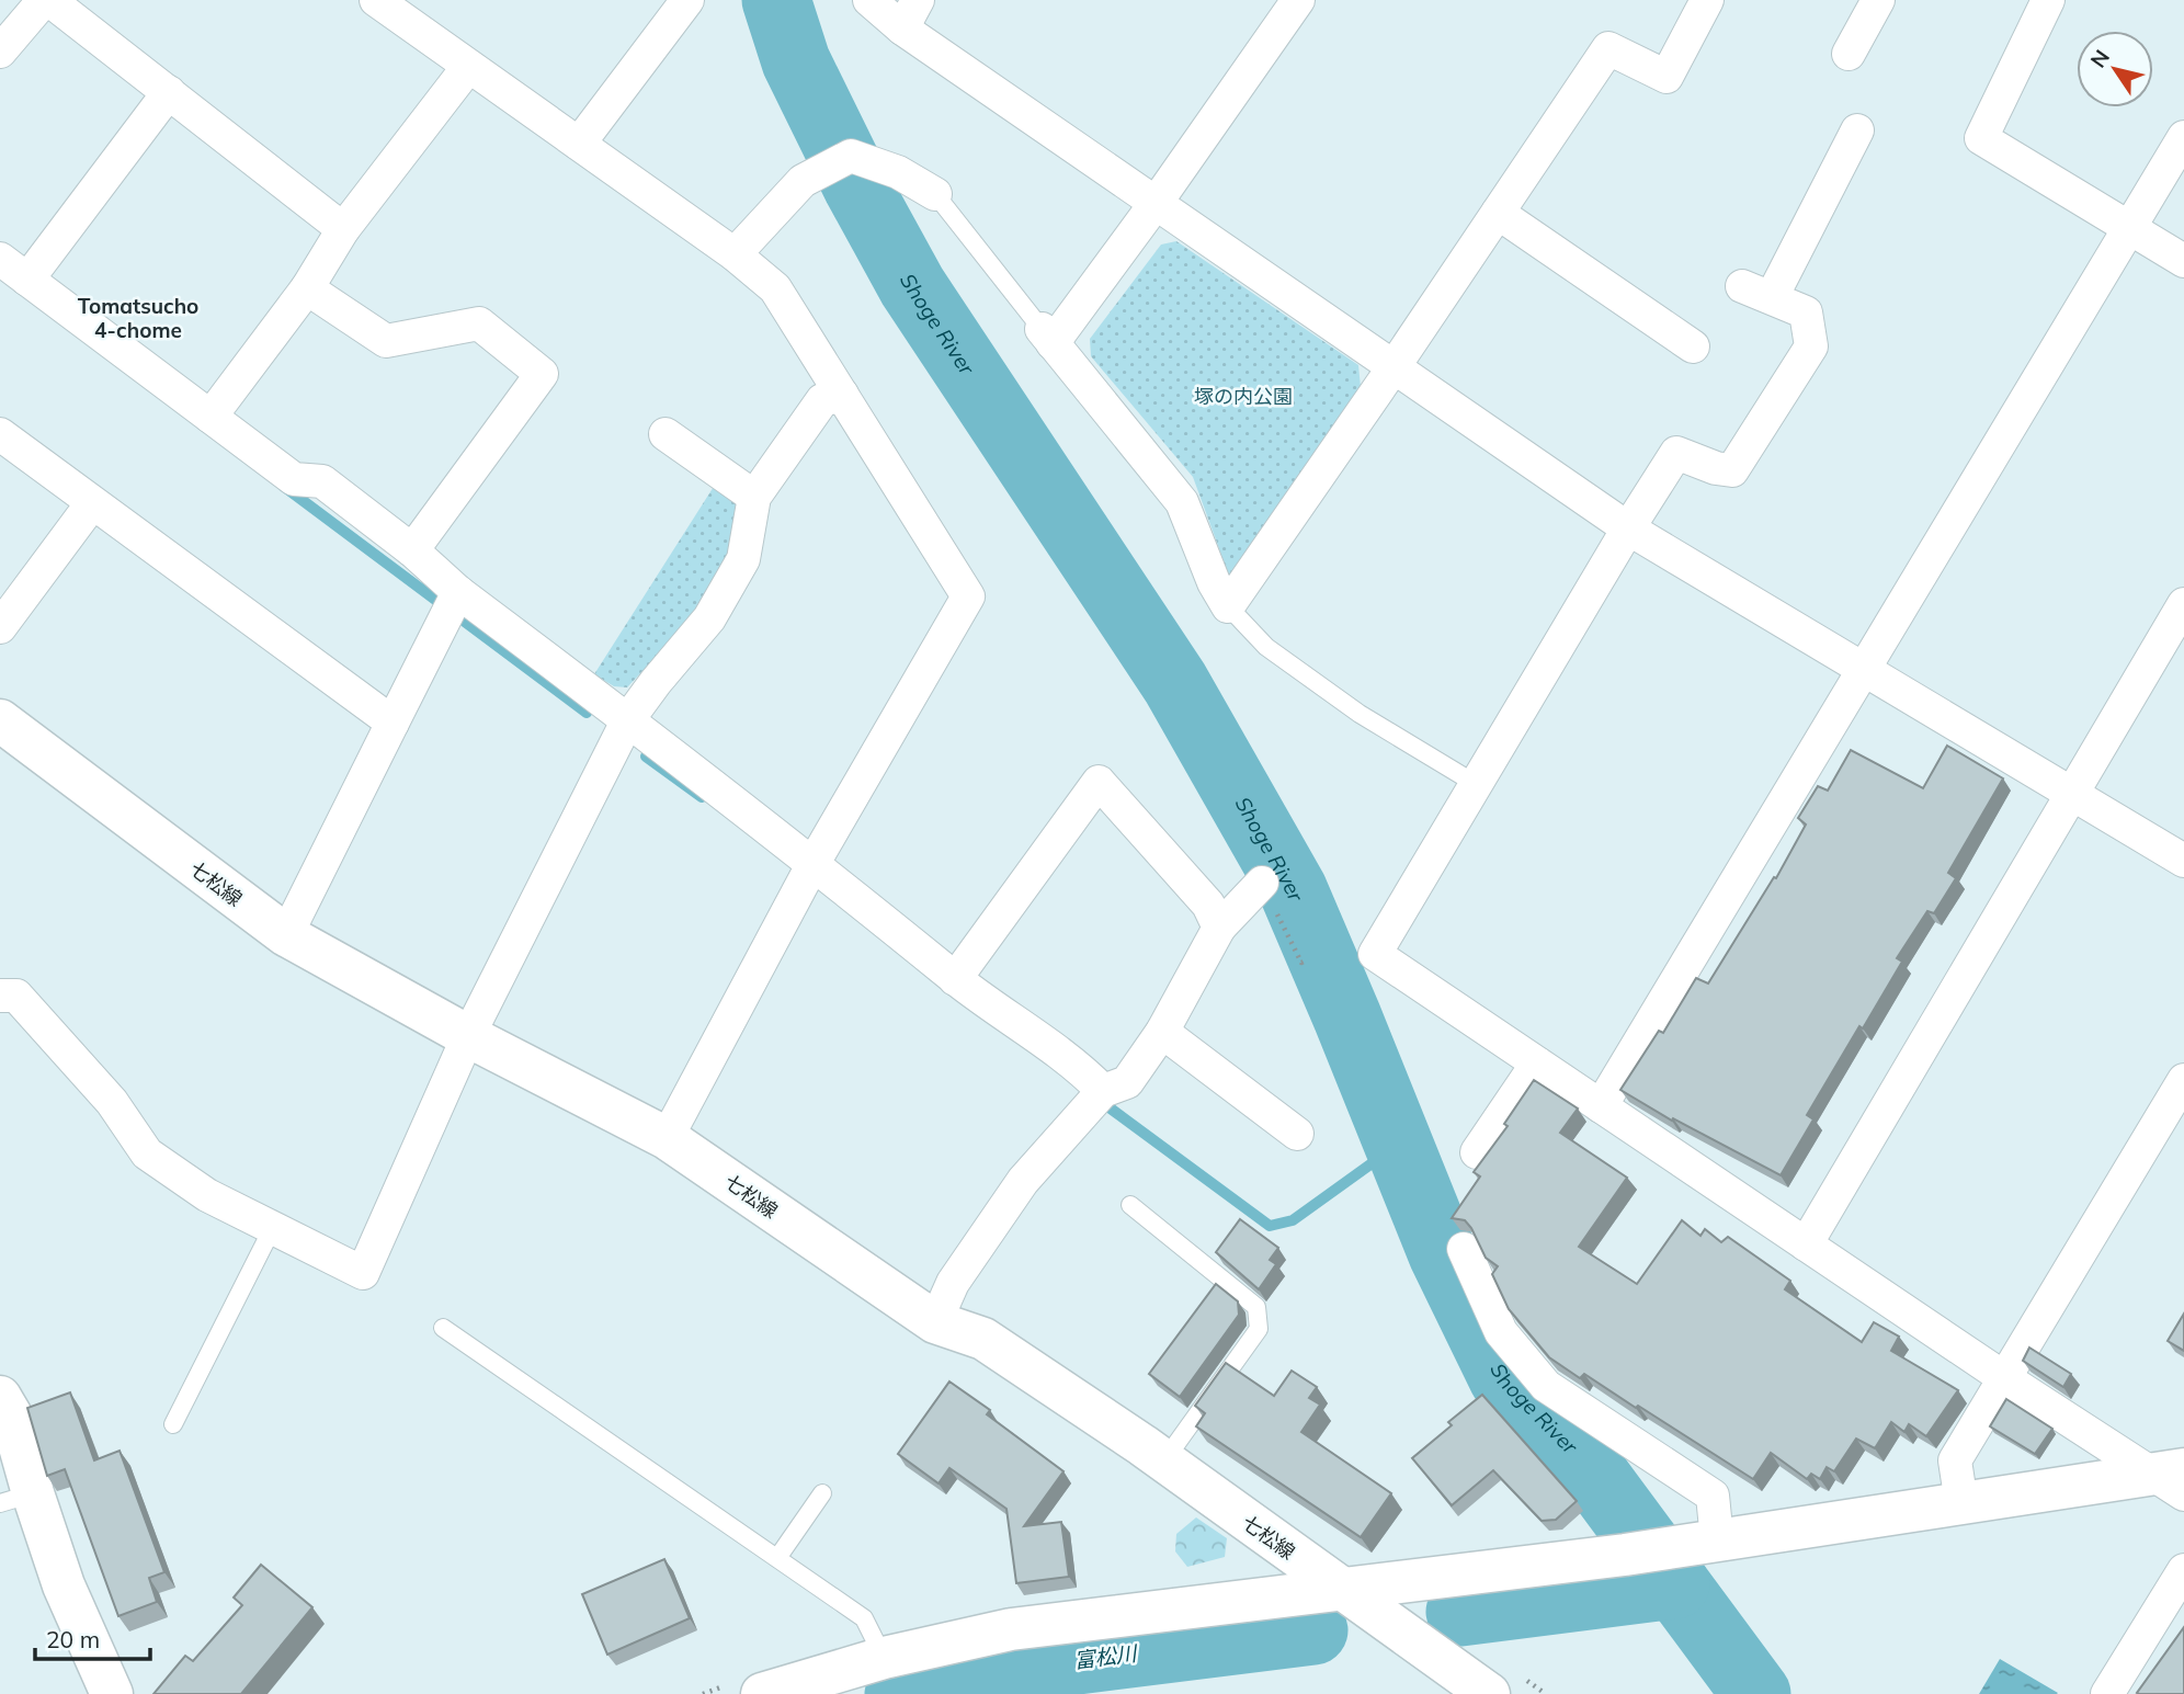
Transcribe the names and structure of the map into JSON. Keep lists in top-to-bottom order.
{
  "streets": {
    "street": ["七松線"]
  },
  "districts": ["Tomatsucho 4-chome"],
  "water": ["Shoge River", "富松川"],
  "parks": ["塚の内公園"],
  "scale_bar": "20 m",
  "north": "top left"
}
